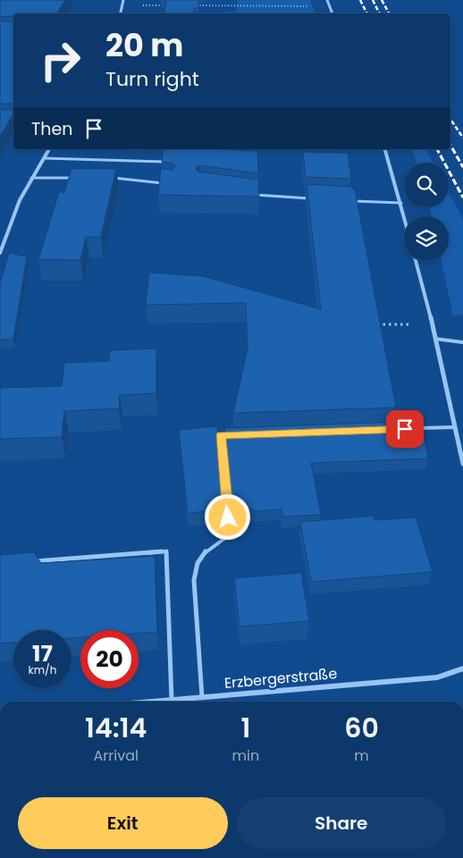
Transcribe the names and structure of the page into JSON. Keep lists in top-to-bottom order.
{
  "streets": {
    "street": ["Erzbergerstraße"]
  },
  "page": {
    "turn": ["20 m", "Turn right"],
    "then": "Then",
    "speed": "17 km/h",
    "limit": "20",
    "eta": [
      "14:14",
      "Arrival",
      "1",
      "min",
      "60",
      "m"
    ],
    "buttons": ["Exit", "Share"]
  }
}
